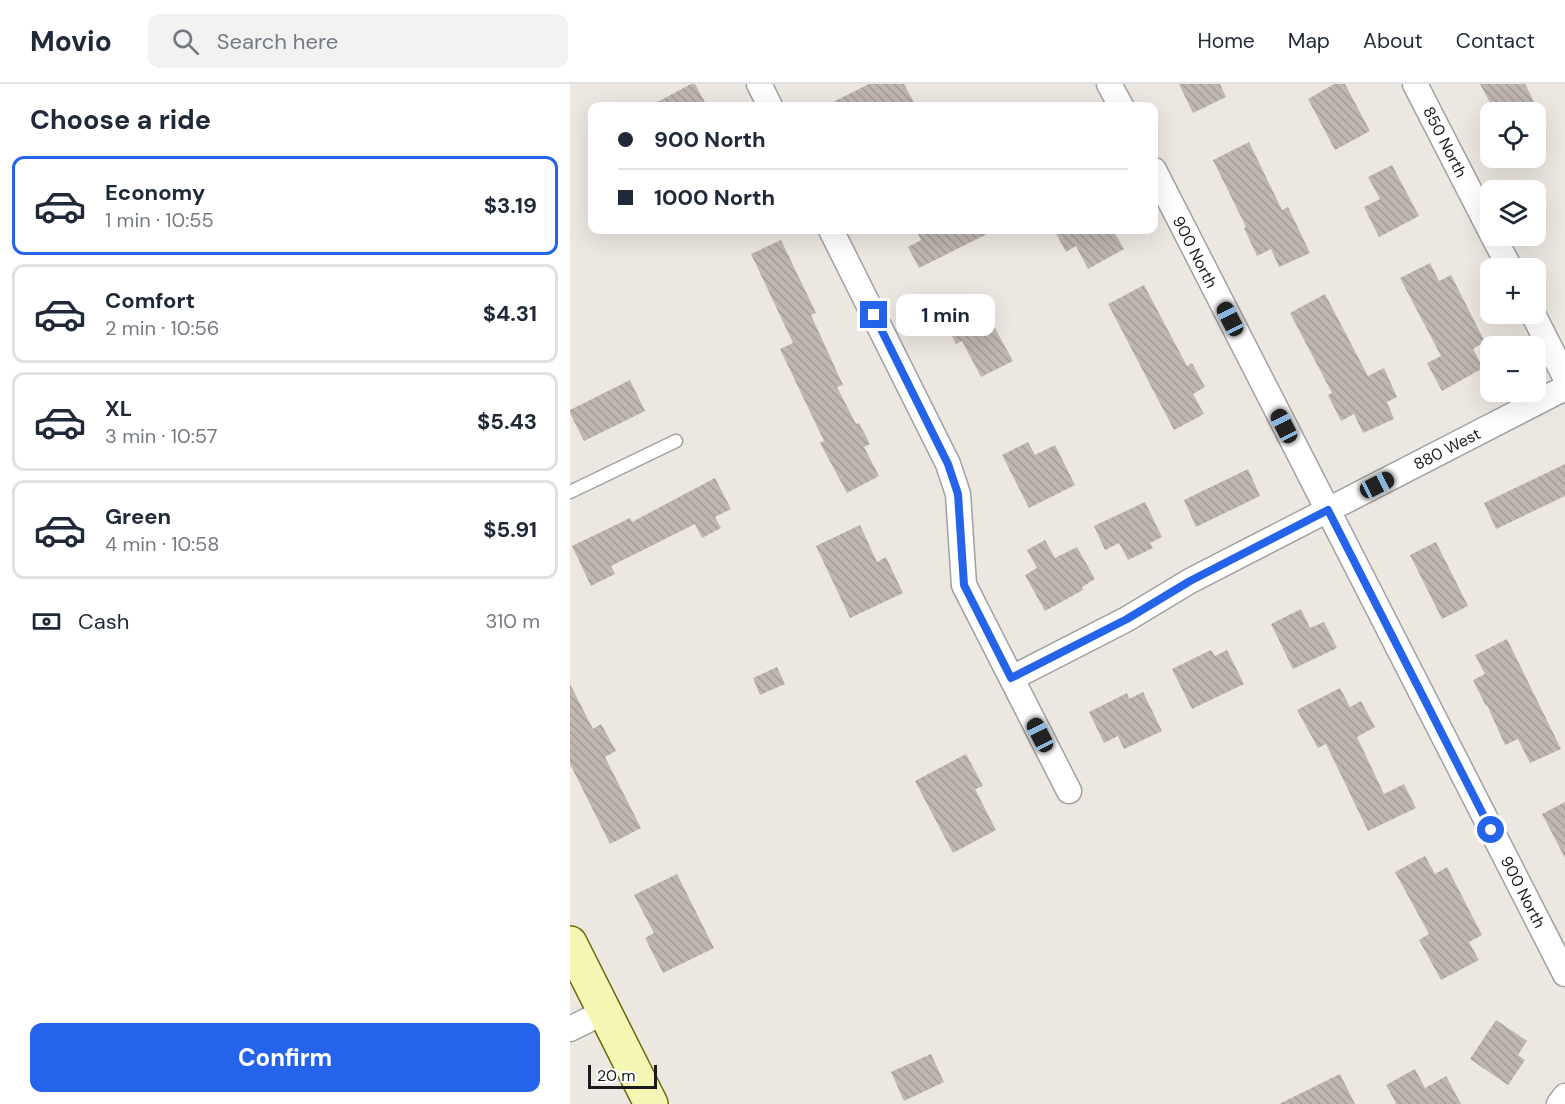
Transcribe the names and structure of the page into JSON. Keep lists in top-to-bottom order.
{
  "streets": {
    "street": ["850 North", "900 North", "880 West"]
  },
  "crossings": [
    ["900 North", "880 West"]
  ],
  "scale_bar": "20 m",
  "page": {
    "header": "Movio",
    "search": "Search here",
    "nav": [
      "Home",
      "Map",
      "About",
      "Contact"
    ],
    "heading": "Choose a ride",
    "map_buttons": ["+", "−"],
    "banner": ["900 North", "1000 North"],
    "list": [
      {
        "name": "Economy",
        "note": "1 min · 10:55",
        "value": "$3.19"
      },
      {
        "name": "Comfort",
        "note": "2 min · 10:56",
        "value": "$4.31"
      },
      {
        "name": "XL",
        "note": "3 min · 10:57",
        "value": "$5.43"
      },
      {
        "name": "Green",
        "note": "4 min · 10:58",
        "value": "$5.91"
      }
    ],
    "bubble": "1 min",
    "pay": ["Cash", "310 m"],
    "buttons": "Confirm",
    "scale": "20 m"
  }
}
